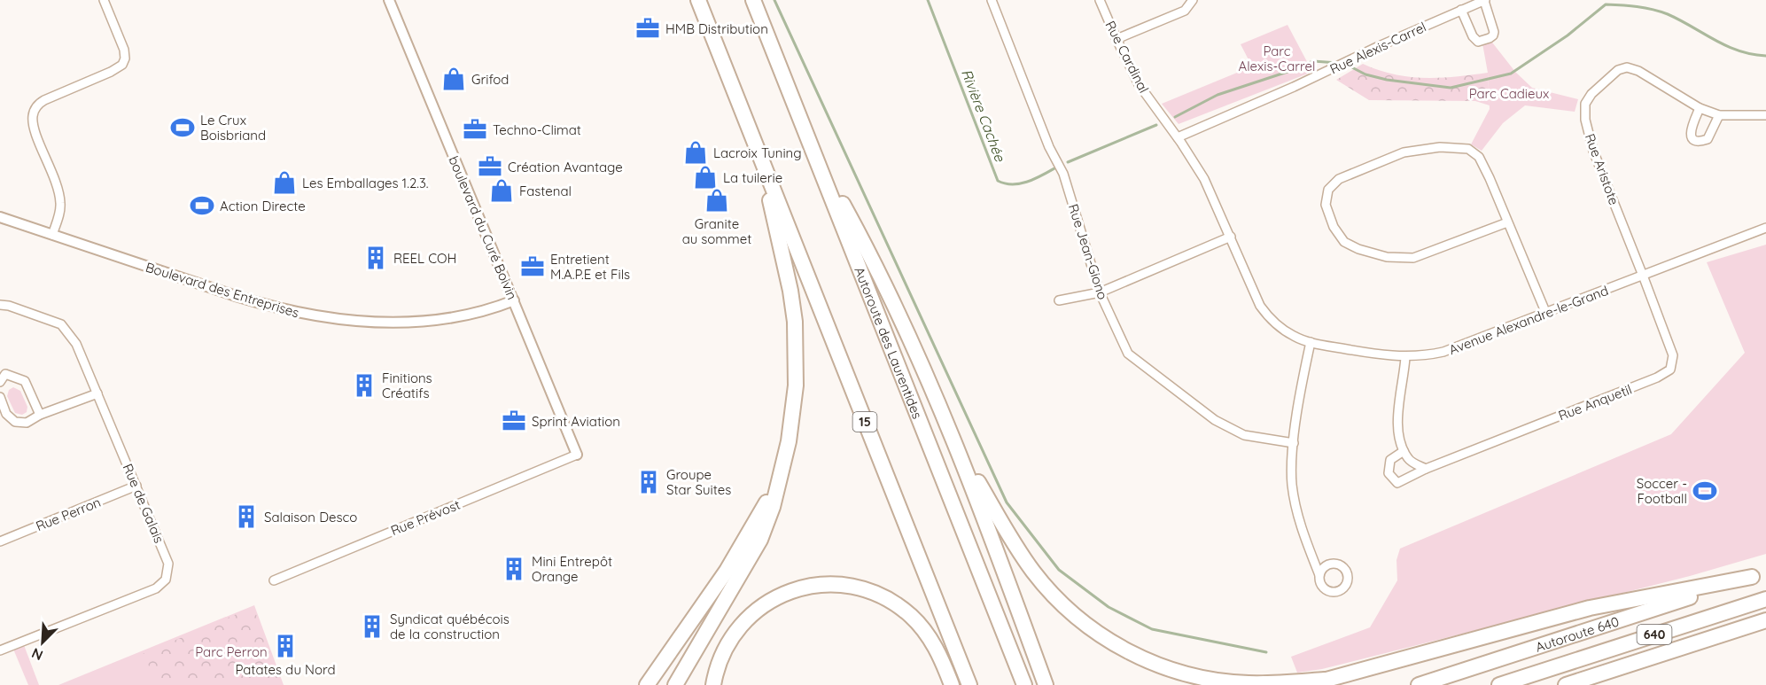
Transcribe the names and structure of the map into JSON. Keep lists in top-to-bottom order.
{
  "streets": {
    "highway": [
      "Autoroute des Laurentides",
      "15",
      "Autoroute 640",
      "640"
    ],
    "street": [
      "Rue Alexis-Carrel",
      "Rue Cardinal",
      "Rue Aristote",
      "boulevard du Curé Boivin",
      "Rue Jean-Giono",
      "Boulevard des Entreprises",
      "Avenue Alexandre-le-Grand",
      "Rue Anquetil",
      "Rue de Galais",
      "Rue Perron",
      "Rue Prévost"
    ]
  },
  "crossings": [
    ["Rue Alexis-Carrel", "Rue Cardinal"],
    ["Rue Alexis-Carrel", "Avenue Alexandre-le-Grand"],
    ["Rue Cardinal", "Avenue Alexandre-le-Grand"],
    ["Rue Aristote", "Avenue Alexandre-le-Grand"],
    ["Rue Aristote", "Rue Anquetil"],
    ["boulevard du Curé Boivin", "Boulevard des Entreprises"],
    ["boulevard du Curé Boivin", "Rue Prévost"],
    ["Avenue Alexandre-le-Grand", "Rue Anquetil"],
    ["Rue de Galais", "Rue Perron"]
  ],
  "water": ["Rivière Cachée"],
  "parks": ["Parc Alexis-Carrel", "Parc Cadieux", "Parc Perron"],
  "places": {
    "office": [
      "HMB Distribution",
      "Techno-Climat",
      "Création Avantage",
      "Entretient M.A.P.E et Fils",
      "Sprint Aviation"
    ],
    "shop": [
      "Grifod",
      "Lacroix Tuning",
      "La tuilerie",
      "Les Emballages 1.2.3.",
      "Fastenal",
      "Granite au sommet"
    ],
    "sports": ["Le Crux Boisbriand", "Action Directe", "Soccer - Football"],
    "building": [
      "REEL COH",
      "Finitions Créatifs",
      "Groupe Star Suites",
      "Salaison Desco",
      "Mini Entrepôt Orange",
      "Syndicat québécois de la construction",
      "Patates du Nord"
    ]
  },
  "north": "bottom left"
}
